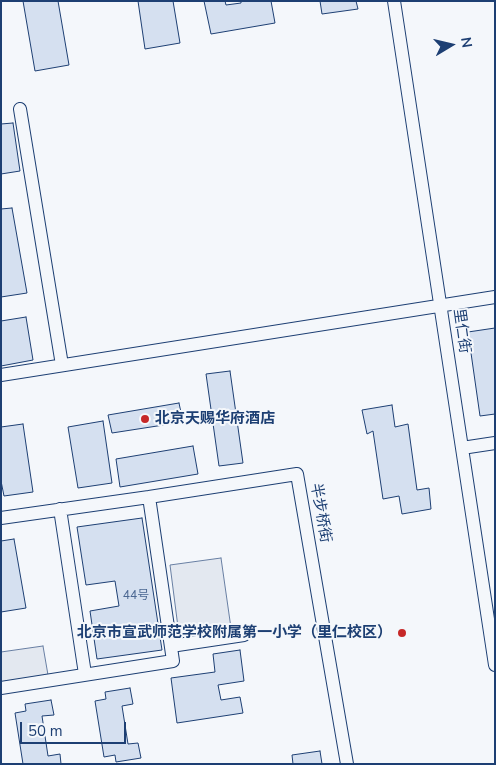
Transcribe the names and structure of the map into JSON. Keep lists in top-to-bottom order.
{
  "streets": {
    "street": ["里仁街", "半步桥街"]
  },
  "places": ["北京天赐华府酒店", "北京市宣武师范学校附属第一小学（里仁校区）"],
  "house_numbers": ["44号"],
  "scale_bar": "50 m",
  "north": "right"
}
